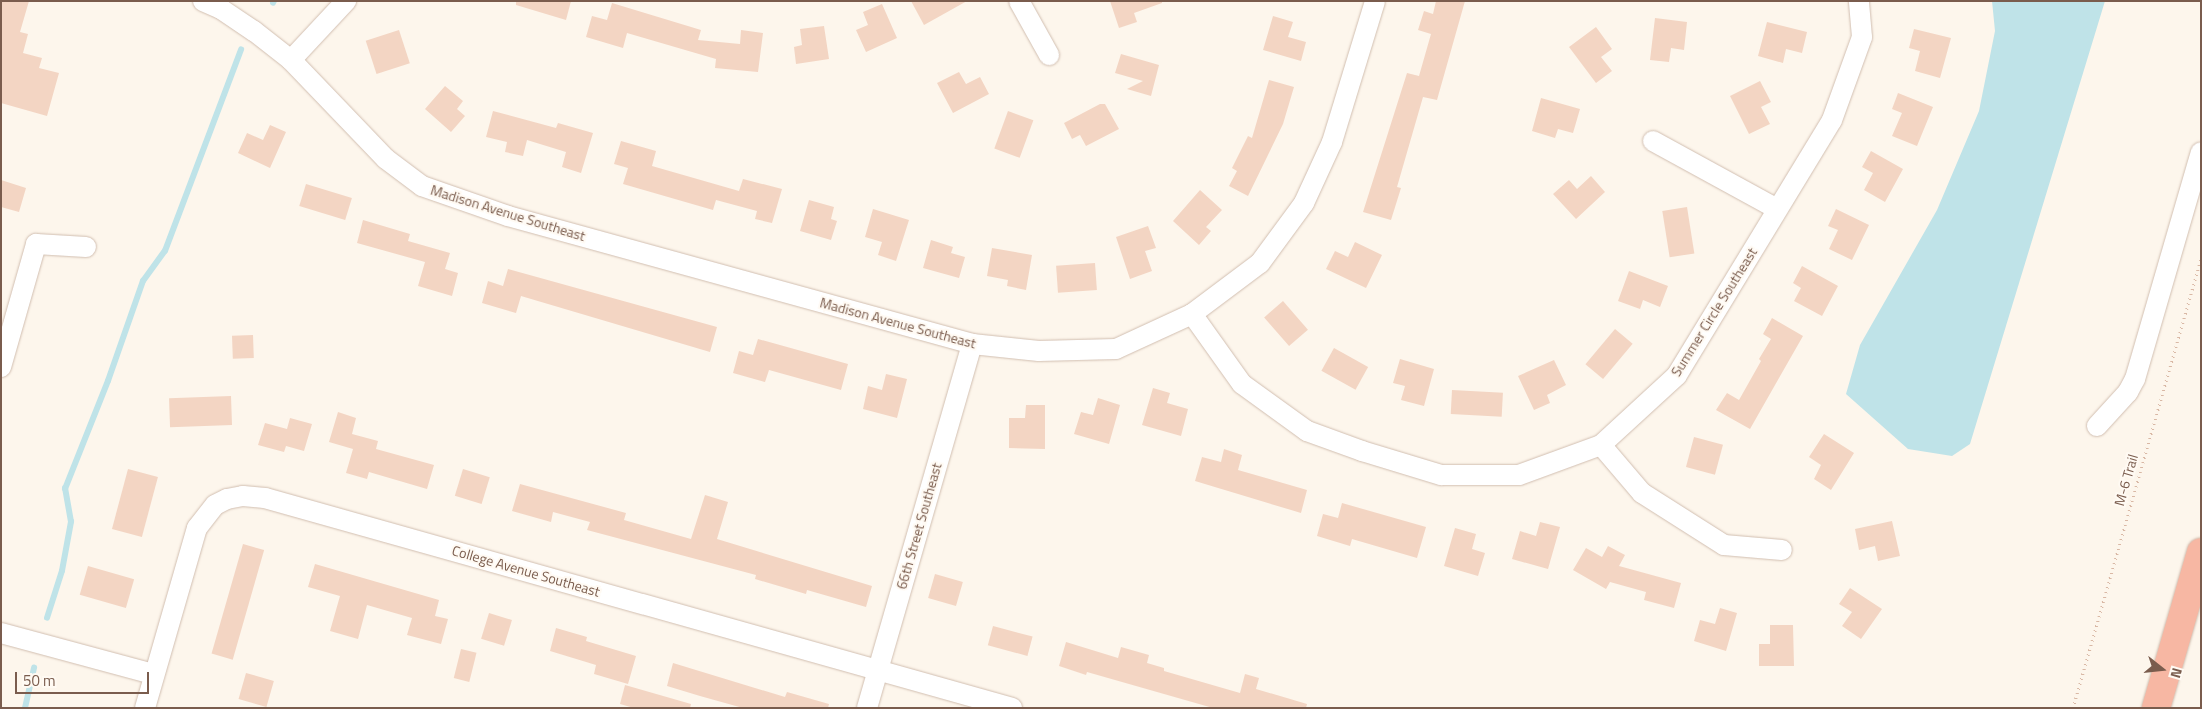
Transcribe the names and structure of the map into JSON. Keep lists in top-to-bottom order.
{
  "streets": {
    "street": [
      "Madison Avenue Southeast",
      "Summer Circle Southeast",
      "66th Street Southeast",
      "College Avenue Southeast"
    ],
    "path": ["M-6 Trail"]
  },
  "crossings": [
    ["Madison Avenue Southeast", "Summer Circle Southeast"],
    ["Madison Avenue Southeast", "66th Street Southeast"],
    ["66th Street Southeast", "College Avenue Southeast"]
  ],
  "scale_bar": "50 m",
  "north": "right"
}
